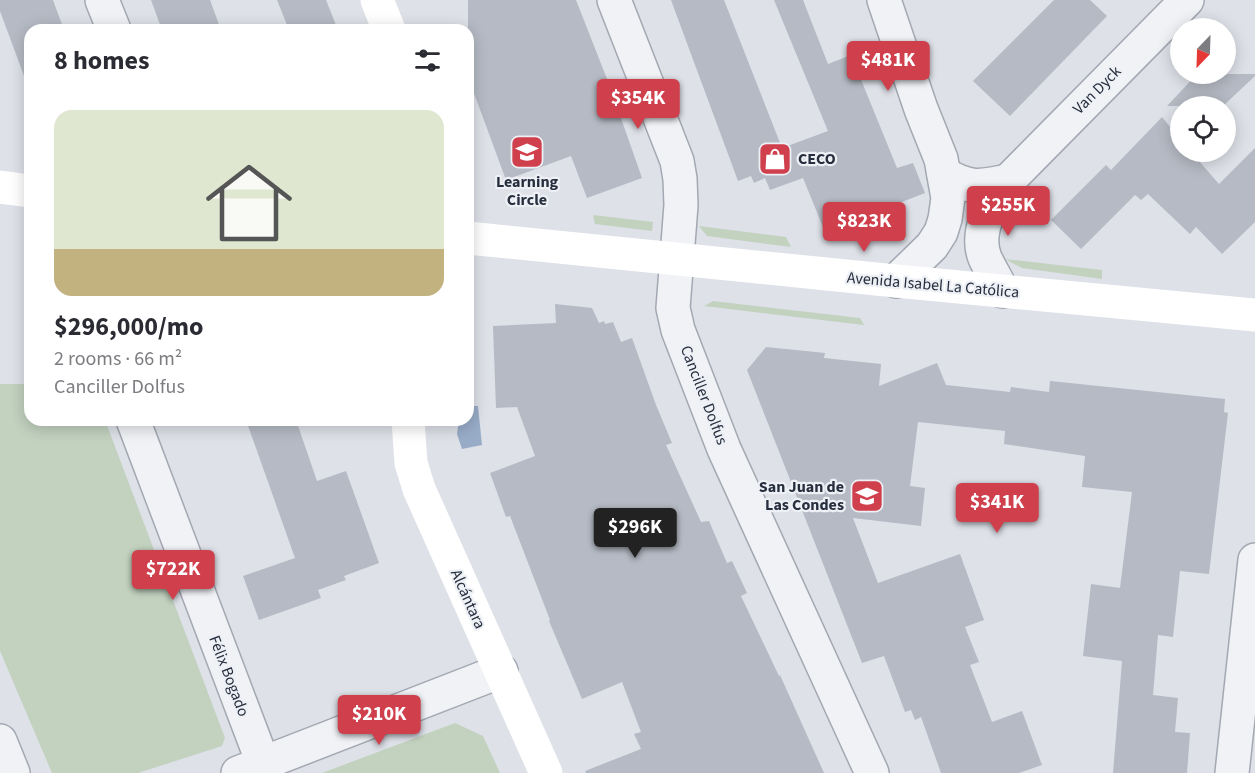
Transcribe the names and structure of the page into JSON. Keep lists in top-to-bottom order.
{
  "streets": {
    "main road": ["Avenida Isabel La Católica", "Alcántara"],
    "street": ["Van Dyck", "Canciller Dolfus", "Félix Bogado"]
  },
  "crossings": [
    ["Van Dyck", "Avenida Isabel La Católica"],
    ["Avenida Isabel La Católica", "Canciller Dolfus"]
  ],
  "places": {
    "school or university": ["Learning Circle", "San Juan de Las Condes"],
    "shop": ["CECO"]
  },
  "north": "bottom left",
  "page": {
    "heading": "8 homes",
    "price": [
      "$481K",
      "$354K",
      "$255K",
      "$823K",
      "$341K",
      "$296K",
      "$722K",
      "$210K"
    ],
    "list": [
      {
        "name": "$296,000/mo",
        "note": "2 rooms · 66 m² · Canciller Dolfus"
      }
    ]
  }
}
